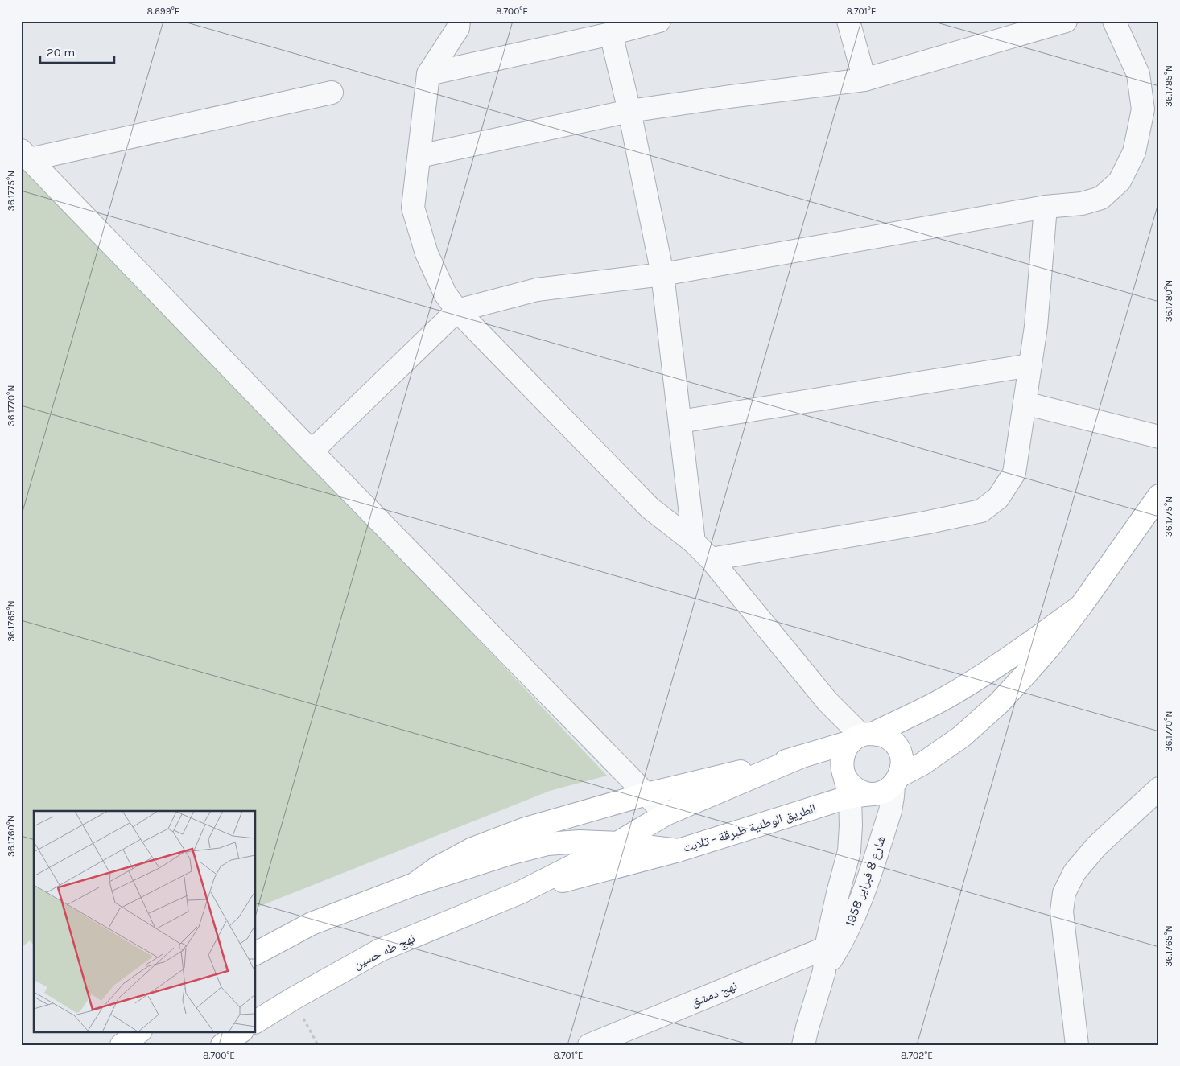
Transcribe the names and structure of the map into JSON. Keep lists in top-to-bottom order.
{
  "streets": {
    "main road": ["الطريق الوطنية طبرقة - تلابت", "نهج طه حسين"],
    "street": ["شارع 8 فبراير 1958", "نهج دمشق"]
  },
  "crossings": [
    ["الطريق الوطنية طبرقة - تلابت", "شارع 8 فبراير 1958"],
    ["شارع 8 فبراير 1958", "نهج دمشق"]
  ],
  "scale_bar": "20 m",
  "coordinates": [
    "8.699°E",
    "8.700°E",
    "8.701°E",
    "36.1785°N",
    "36.1775°N",
    "36.1780°N",
    "36.1770°N",
    "36.1765°N",
    "36.1760°N",
    "8.702°E"
  ]
}
